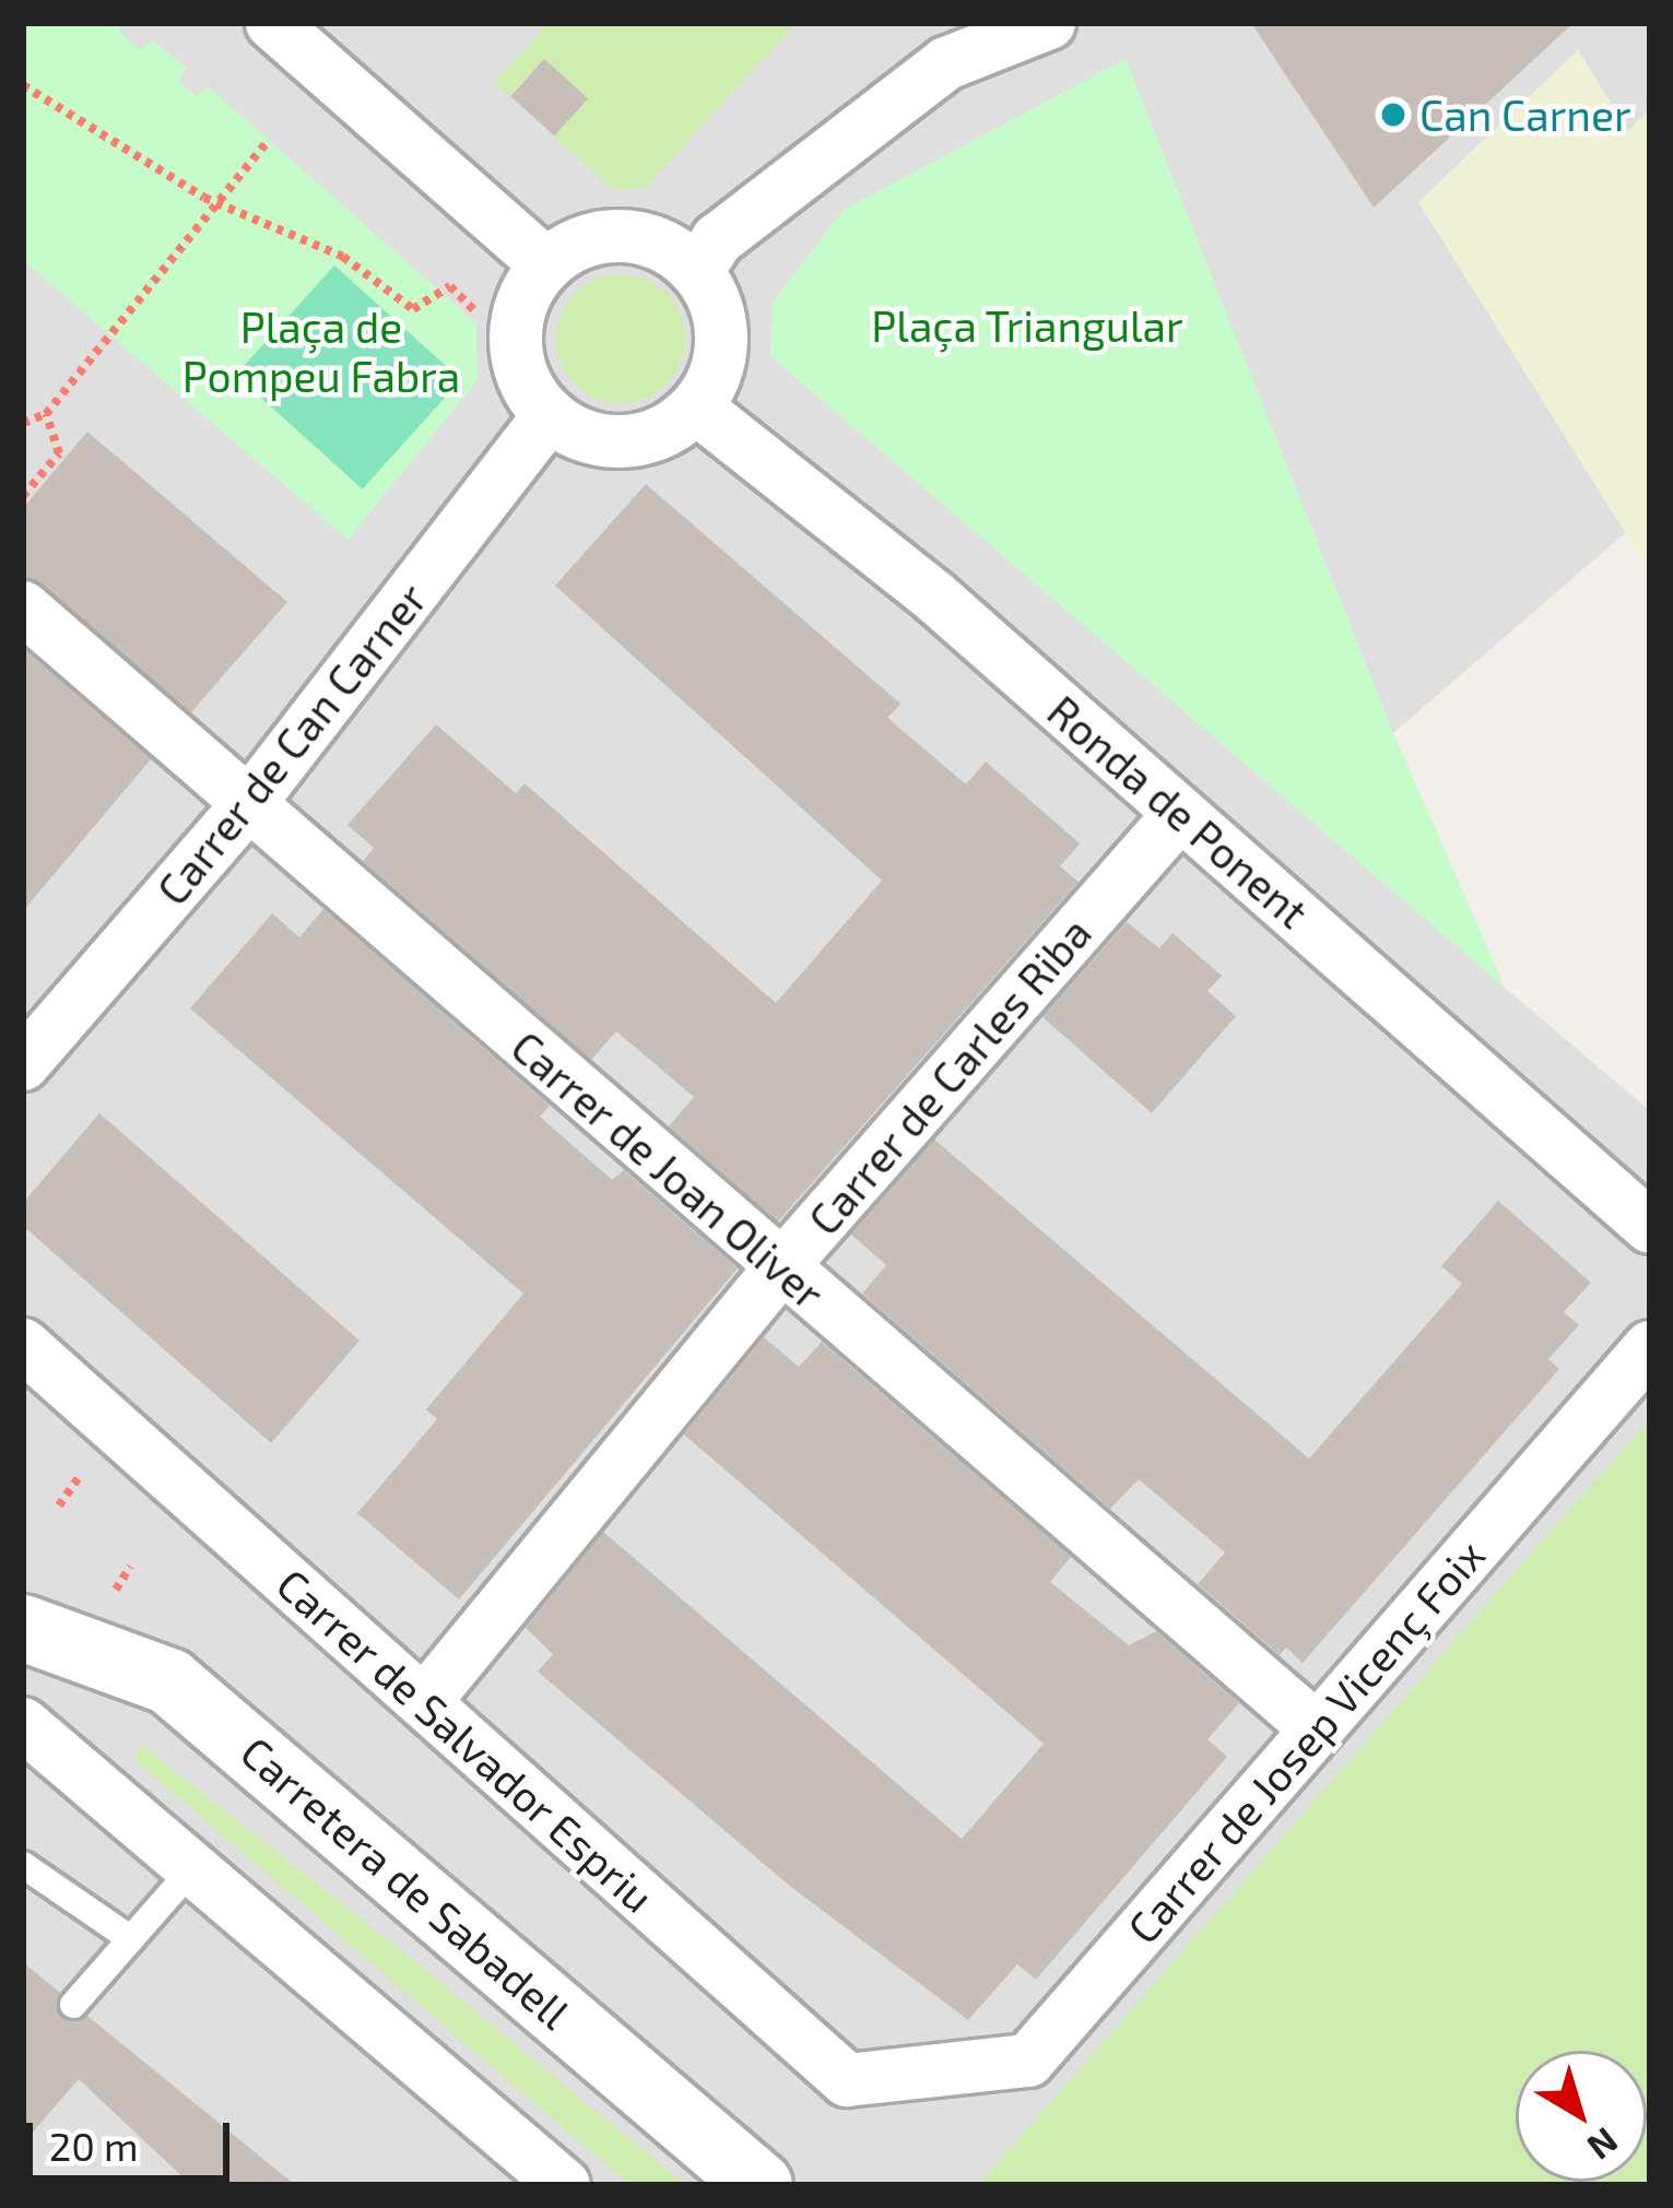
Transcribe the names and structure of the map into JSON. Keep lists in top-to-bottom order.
{
  "streets": {
    "street": [
      "Carrer de Can Carner",
      "Ronda de Ponent",
      "Carrer de Carles Riba",
      "Carrer de Joan Oliver",
      "Carrer de Salvador Espriu",
      "Carrer de Josep Vicenç Foix",
      "Carretera de Sabadell"
    ]
  },
  "crossings": [
    ["Carrer de Can Carner", "Ronda de Ponent"],
    ["Carrer de Can Carner", "Carrer de Joan Oliver"],
    ["Ronda de Ponent", "Carrer de Carles Riba"],
    ["Carrer de Carles Riba", "Carrer de Joan Oliver"],
    ["Carrer de Carles Riba", "Carrer de Salvador Espriu"],
    ["Carrer de Joan Oliver", "Carrer de Josep Vicenç Foix"],
    ["Carrer de Salvador Espriu", "Carrer de Josep Vicenç Foix"]
  ],
  "parks": ["Plaça Triangular", "Plaça de Pompeu Fabra"],
  "places": ["Can Carner"],
  "scale_bar": "20 m",
  "north": "bottom right"
}
